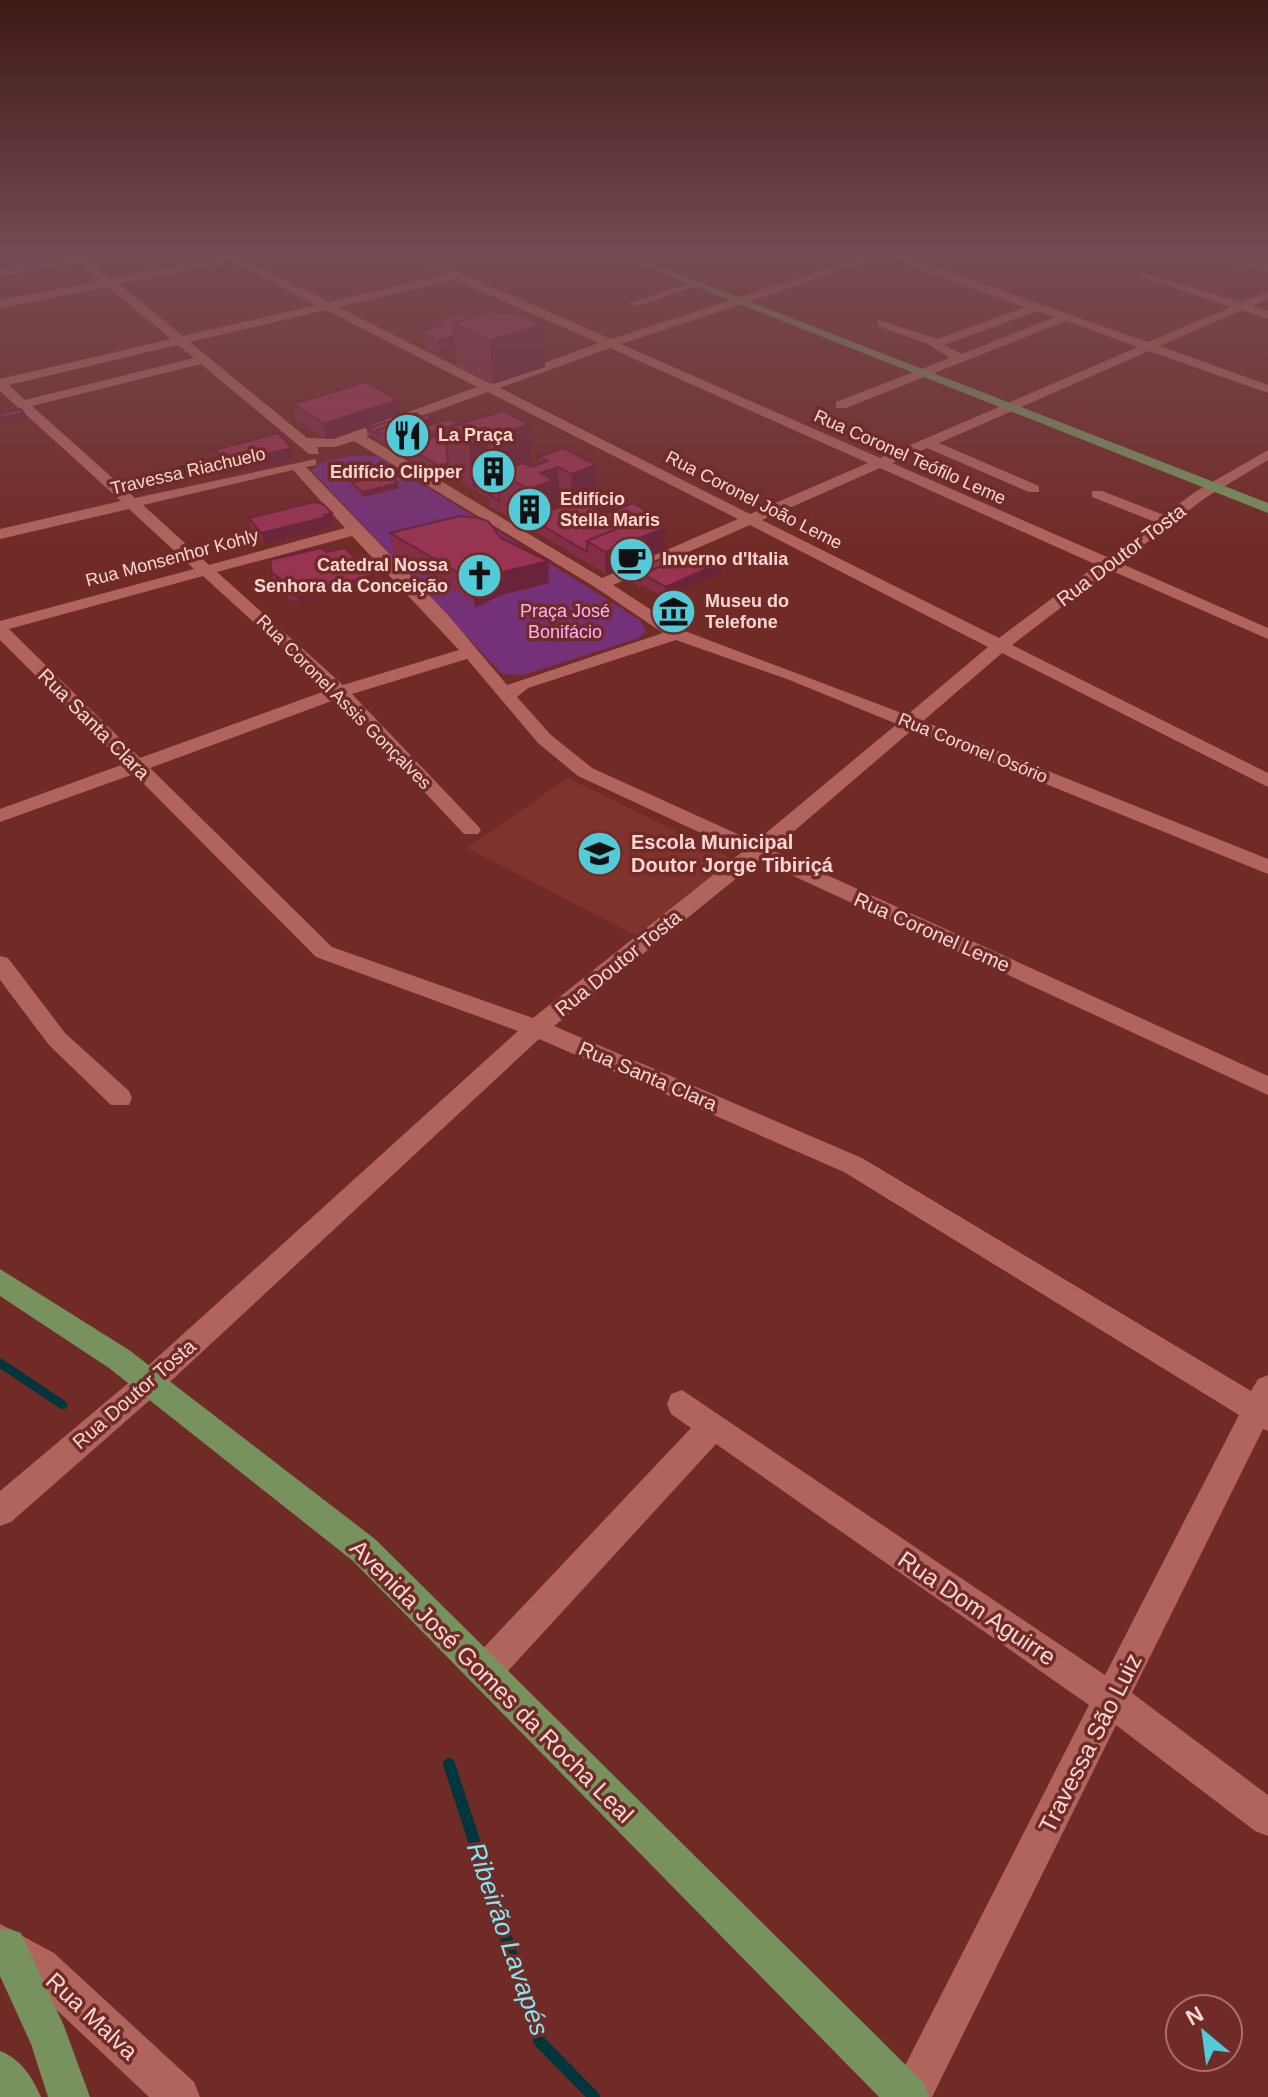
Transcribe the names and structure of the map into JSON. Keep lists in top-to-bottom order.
{
  "streets": {
    "main road": ["Avenida José Gomes da Rocha Leal"],
    "street": [
      "Rua Coronel Teófilo Leme",
      "Travessa Riachuelo",
      "Rua Coronel João Leme",
      "Rua Doutor Tosta",
      "Rua Monsenhor Kohly",
      "Rua Coronel Assis Gonçalves",
      "Rua Santa Clara",
      "Rua Coronel Osório",
      "Rua Coronel Leme",
      "Rua Dom Aguirre",
      "Travessa São Luiz",
      "Rua Malva"
    ]
  },
  "crossings": [
    ["Rua Coronel Teófilo Leme", "Rua Doutor Tosta"],
    ["Travessa Riachuelo", "Rua Coronel Assis Gonçalves"],
    ["Travessa Riachuelo", "Rua Coronel Leme"],
    ["Rua Coronel João Leme", "Rua Doutor Tosta"],
    ["Rua Doutor Tosta", "Rua Santa Clara"],
    ["Rua Doutor Tosta", "Rua Coronel Osório"],
    ["Rua Doutor Tosta", "Rua Coronel Leme"],
    ["Rua Doutor Tosta", "Avenida José Gomes da Rocha Leal"],
    ["Rua Monsenhor Kohly", "Rua Coronel Assis Gonçalves"],
    ["Rua Monsenhor Kohly", "Rua Santa Clara"],
    ["Rua Monsenhor Kohly", "Rua Coronel Leme"],
    ["Rua Santa Clara", "Travessa São Luiz"],
    ["Rua Dom Aguirre", "Travessa São Luiz"],
    ["Avenida José Gomes da Rocha Leal", "Travessa São Luiz"]
  ],
  "water": ["Ribeirão Lavapés"],
  "parks": ["Praça José Bonifácio"],
  "places": {
    "restaurant": ["La Praça"],
    "building": ["Edifício Clipper", "Edifício Stella Maris"],
    "cafe": ["Inverno d'Italia"],
    "church": ["Catedral Nossa Senhora da Conceição"],
    "museum": ["Museu do Telefone"],
    "school or university": ["Escola Municipal Doutor Jorge Tibiriçá"]
  },
  "north": "top left"
}
